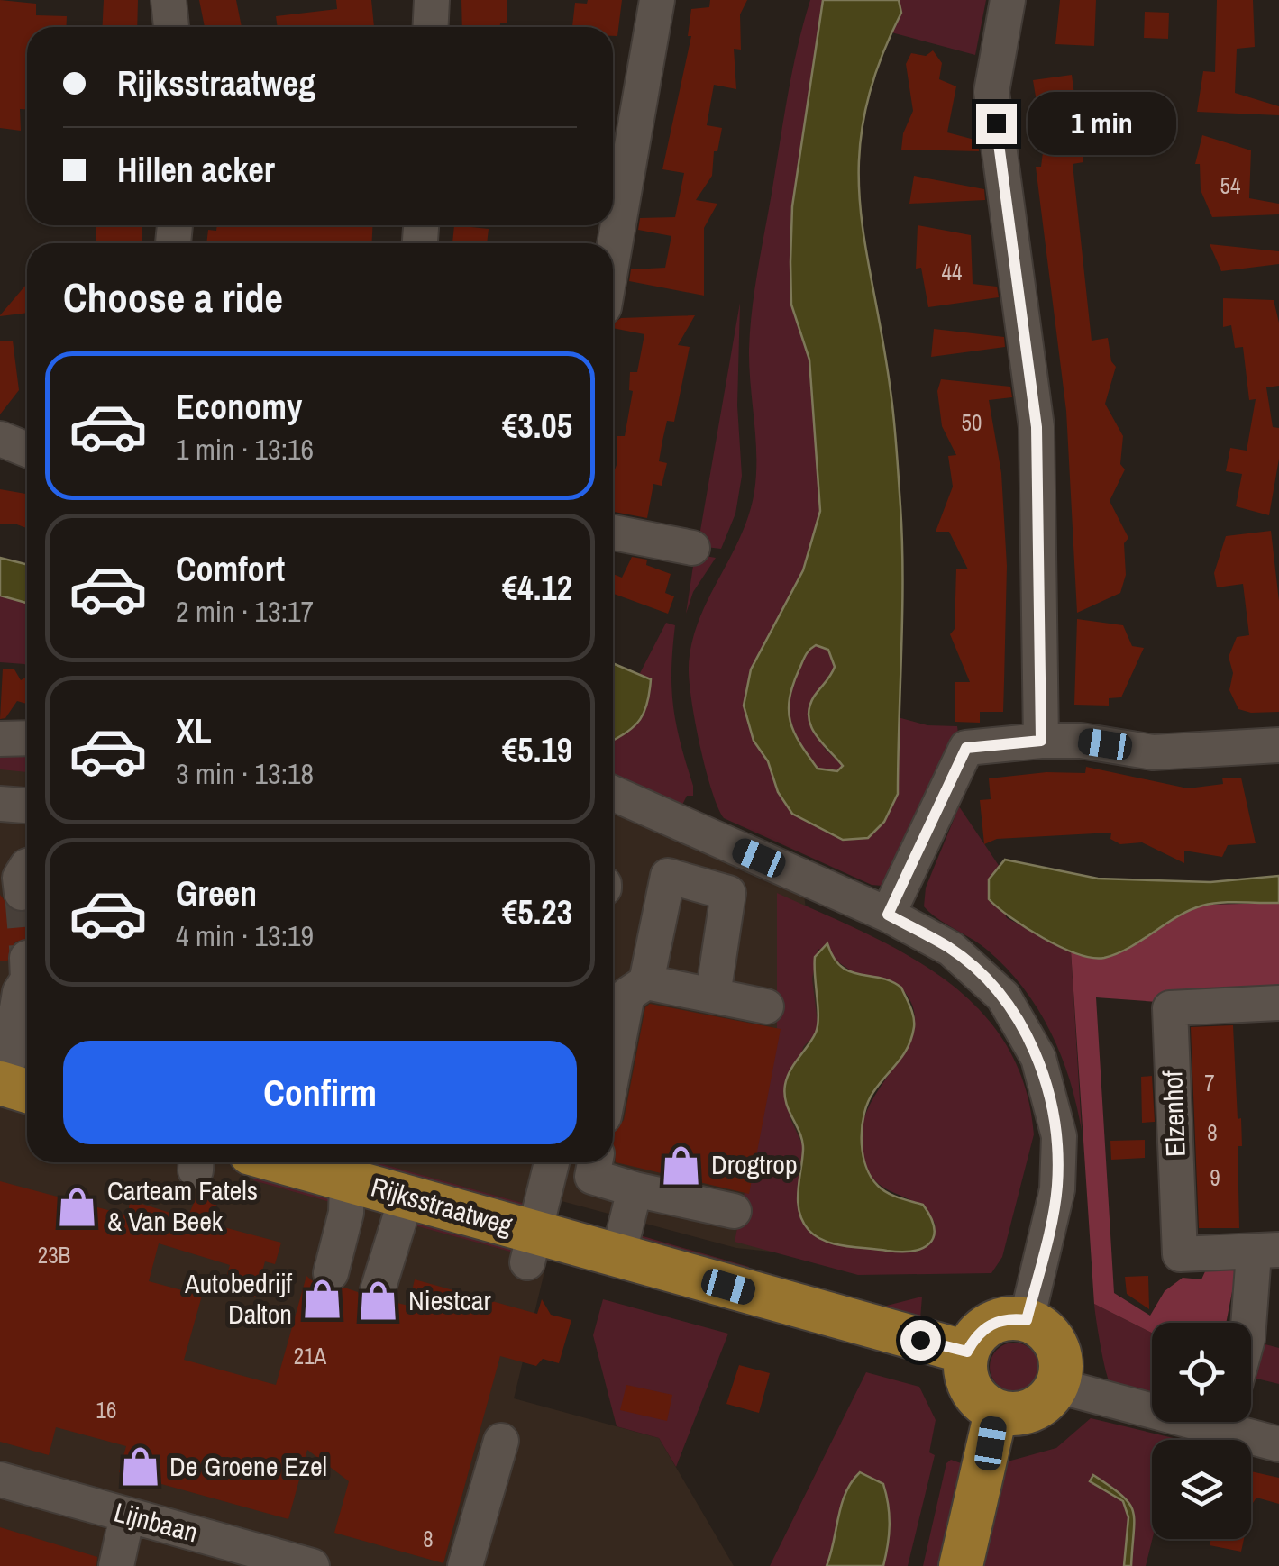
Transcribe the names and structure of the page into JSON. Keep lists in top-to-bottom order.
{
  "streets": {
    "main road": ["Rijksstraatweg"],
    "street": ["Elzenhof", "Lijnbaan"]
  },
  "places": {
    "shop": [
      "Drogtrop",
      "Carteam Fatels & Van Beek",
      "Autobedrijf Dalton",
      "Niestcar",
      "De Groene Ezel"
    ]
  },
  "house_numbers": [
    "54",
    "44",
    "50",
    "7",
    "8",
    "9",
    "23B",
    "21A",
    "16",
    "8"
  ],
  "page": {
    "banner": ["Rijksstraatweg", "Hillen acker"],
    "bubble": "1 min",
    "heading": "Choose a ride",
    "list": [
      {
        "name": "Economy",
        "note": "1 min · 13:16",
        "value": "€3.05"
      },
      {
        "name": "Comfort",
        "note": "2 min · 13:17",
        "value": "€4.12"
      },
      {
        "name": "XL",
        "note": "3 min · 13:18",
        "value": "€5.19"
      },
      {
        "name": "Green",
        "note": "4 min · 13:19",
        "value": "€5.23"
      }
    ],
    "buttons": "Confirm"
  }
}
